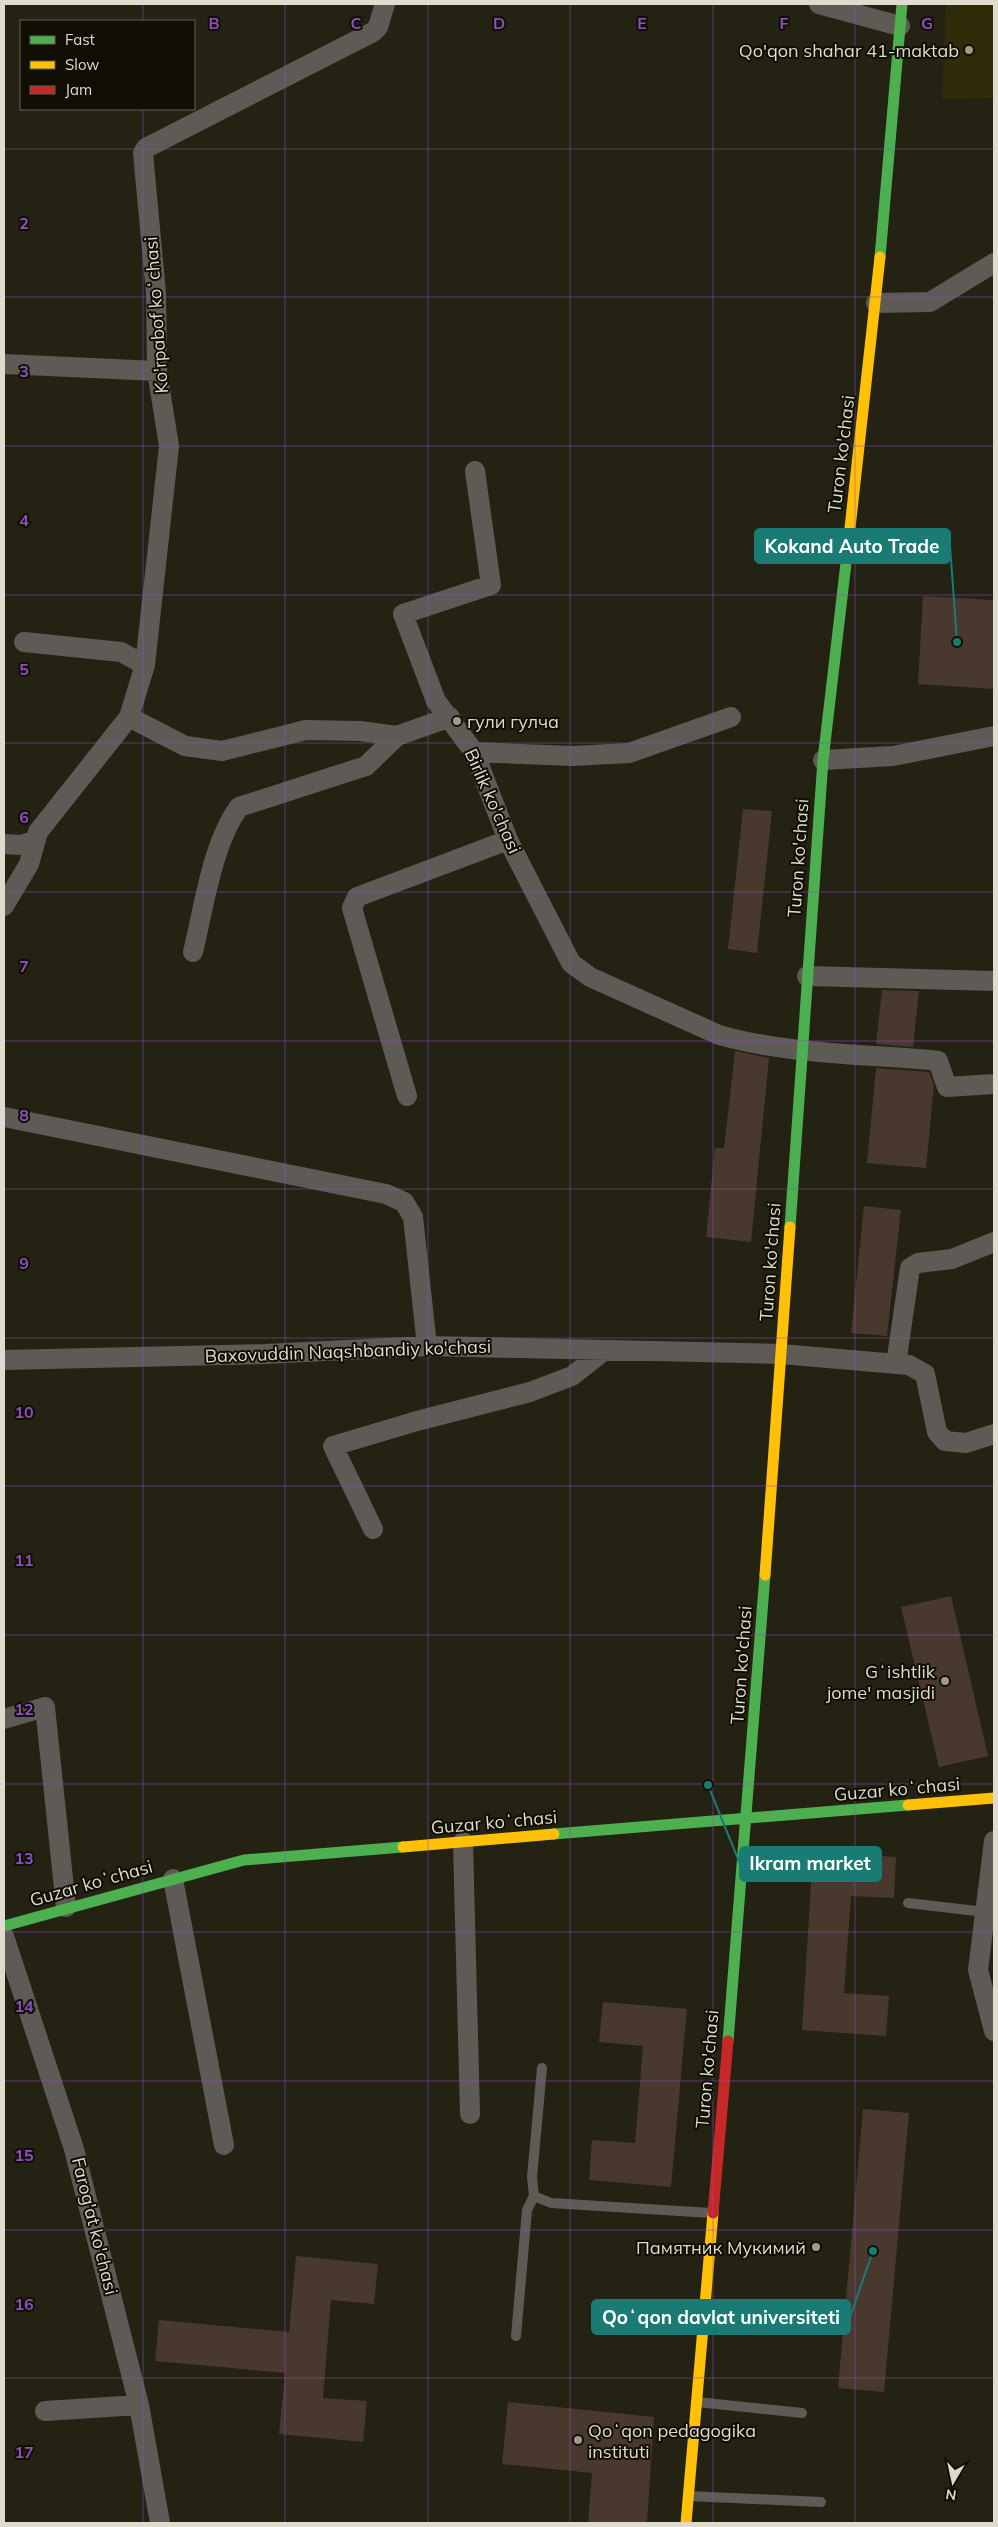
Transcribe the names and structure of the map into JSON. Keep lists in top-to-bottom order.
{
  "streets": {
    "main road": ["Turon ko'chasi", "Guzar koʻchasi"],
    "street": [
      "Ko'rpabof koʻchasi",
      "Birlik ko'chasi",
      "Baxovuddin Naqshbandiy ko'chasi",
      "Farog'at ko'chasi"
    ]
  },
  "crossings": [
    ["Turon ko'chasi", "Birlik ko'chasi"],
    ["Turon ko'chasi", "Baxovuddin Naqshbandiy ko'chasi"],
    ["Turon ko'chasi", "Guzar koʻchasi"]
  ],
  "places": [
    "Qo'qon shahar 41-maktab",
    "Kokand Auto Trade",
    "гули гулча",
    "Gʻishtlik jome' masjidi",
    "Ikram market",
    "Памятник Мукимий",
    "Qoʻqon davlat universiteti",
    "Qoʻqon pedagogika instituti"
  ],
  "legend": ["Fast", "Slow", "Jam"],
  "north": "bottom",
  "grid": {
    "columns": [
      "B",
      "C",
      "D",
      "E",
      "F",
      "G"
    ],
    "rows": [
      "2",
      "3",
      "4",
      "5",
      "6",
      "7",
      "8",
      "9",
      "10",
      "11",
      "12",
      "13",
      "14",
      "15",
      "16",
      "17"
    ]
  }
}
